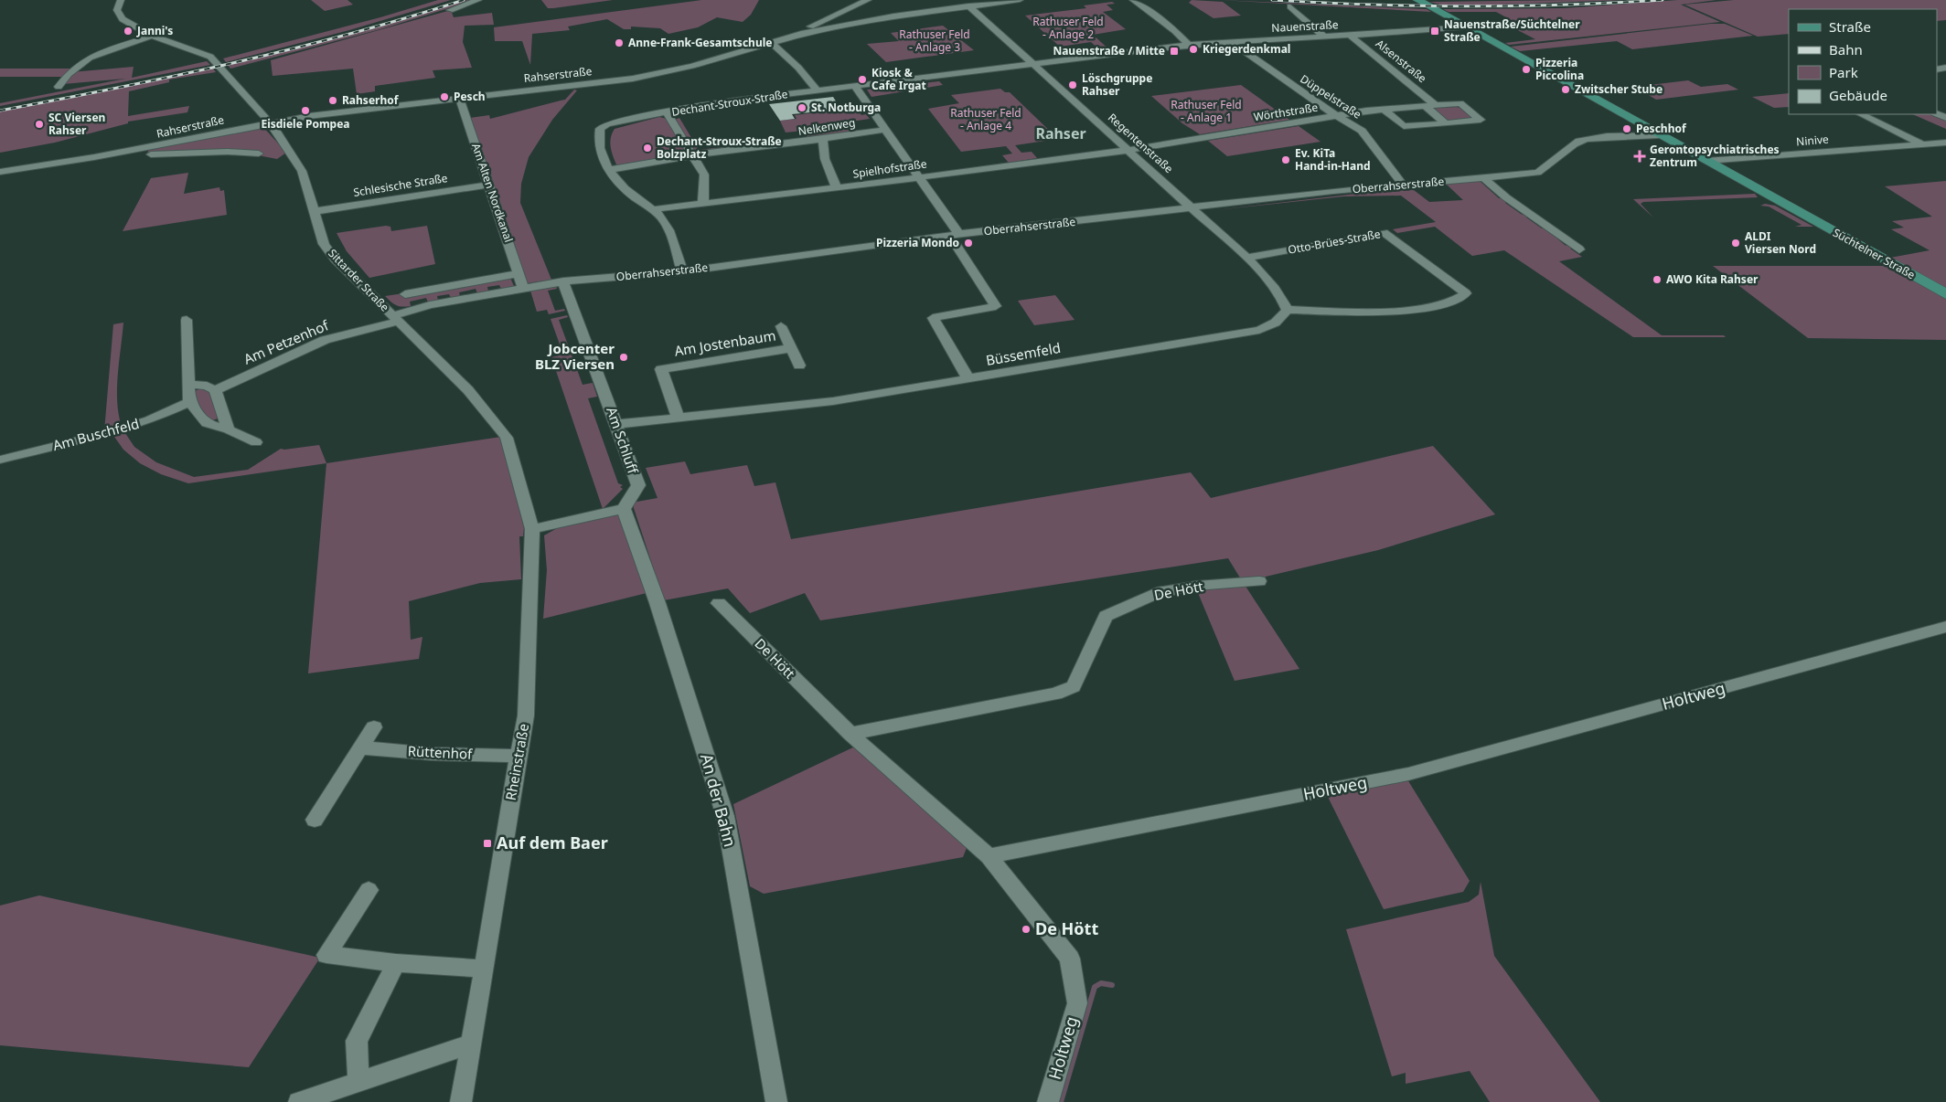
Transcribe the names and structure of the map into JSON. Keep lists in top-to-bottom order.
{
  "streets": {
    "main road": ["Süchtelner Straße"],
    "street": [
      "Nauenstraße",
      "Alsenstraße",
      "Rahserstraße",
      "Düppelstraße",
      "Dechant-Stroux-Straße",
      "Wörthstraße",
      "Nelkenweg",
      "Ninive",
      "Regentenstraße",
      "Spielhofstraße",
      "Schlesische Straße",
      "Oberrahserstraße",
      "Am Alten Nordkanal",
      "Otto-Brües-Straße",
      "Sittarder Straße",
      "Am Petzenhof",
      "Am Jostenbaum",
      "Büssemfeld",
      "Am Buschfeld",
      "Am Schluff",
      "De Hött",
      "Holtweg",
      "Rüttenhof",
      "Rheinstraße",
      "An der Bahn"
    ]
  },
  "crossings": [
    ["Nauenstraße", "Alsenstraße"],
    ["Nauenstraße", "Düppelstraße"],
    ["Nauenstraße", "Dechant-Stroux-Straße"],
    ["Nauenstraße", "Regentenstraße"],
    ["Nauenstraße", "Süchtelner Straße"],
    ["Rahserstraße", "Regentenstraße"],
    ["Rahserstraße", "Am Alten Nordkanal"],
    ["Rahserstraße", "Sittarder Straße"],
    ["Düppelstraße", "Wörthstraße"],
    ["Düppelstraße", "Oberrahserstraße"],
    ["Dechant-Stroux-Straße", "Nelkenweg"],
    ["Dechant-Stroux-Straße", "Regentenstraße"],
    ["Dechant-Stroux-Straße", "Spielhofstraße"],
    ["Dechant-Stroux-Straße", "Oberrahserstraße"],
    ["Wörthstraße", "Regentenstraße"],
    ["Wörthstraße", "Spielhofstraße"],
    ["Ninive", "Süchtelner Straße"],
    ["Regentenstraße", "Spielhofstraße"],
    ["Regentenstraße", "Oberrahserstraße"],
    ["Schlesische Straße", "Am Alten Nordkanal"],
    ["Schlesische Straße", "Sittarder Straße"],
    ["Oberrahserstraße", "Am Alten Nordkanal"],
    ["Oberrahserstraße", "Süchtelner Straße"],
    ["Oberrahserstraße", "Sittarder Straße"],
    ["Oberrahserstraße", "Am Petzenhof"],
    ["Oberrahserstraße", "Am Schluff"],
    ["Otto-Brües-Straße", "Büssemfeld"],
    ["Sittarder Straße", "Am Petzenhof"],
    ["Sittarder Straße", "Rheinstraße"],
    ["Am Jostenbaum", "Büssemfeld"],
    ["Büssemfeld", "Am Schluff"],
    ["Am Schluff", "An der Bahn"],
    ["De Hött", "Holtweg"],
    ["Rüttenhof", "Rheinstraße"]
  ],
  "districts": ["Rahser"],
  "parks": [
    "Rathuser Feld - Anlage 2",
    "Rathuser Feld - Anlage 3",
    "Rathuser Feld - Anlage 1",
    "Rathuser Feld - Anlage 4"
  ],
  "places": {
    "other": [
      "Janni's",
      "Anne-Frank-Gesamtschule",
      "Kriegerdenkmal",
      "Pizzeria Piccolina",
      "Kiosk & Cafe Irgat",
      "Löschgruppe Rahser",
      "Zwitscher Stube",
      "Pesch",
      "Rahserhof",
      "St. Notburga",
      "Eisdiele Pompea",
      "SC Viersen Rahser",
      "Peschhof",
      "Dechant-Stroux-Straße Bolzplatz",
      "Ev. KiTa Hand-in-Hand",
      "Pizzeria Mondo",
      "ALDI Viersen Nord",
      "AWO Kita Rahser",
      "Jobcenter BLZ Viersen",
      "De Hött"
    ],
    "transit": ["Nauenstraße/Süchtelner Straße", "Nauenstraße / Mitte", "Auf dem Baer"],
    "health": ["Gerontopsychiatrisches Zentrum"]
  },
  "legend": [
    "Straße",
    "Bahn",
    "Park",
    "Gebäude"
  ]
}
